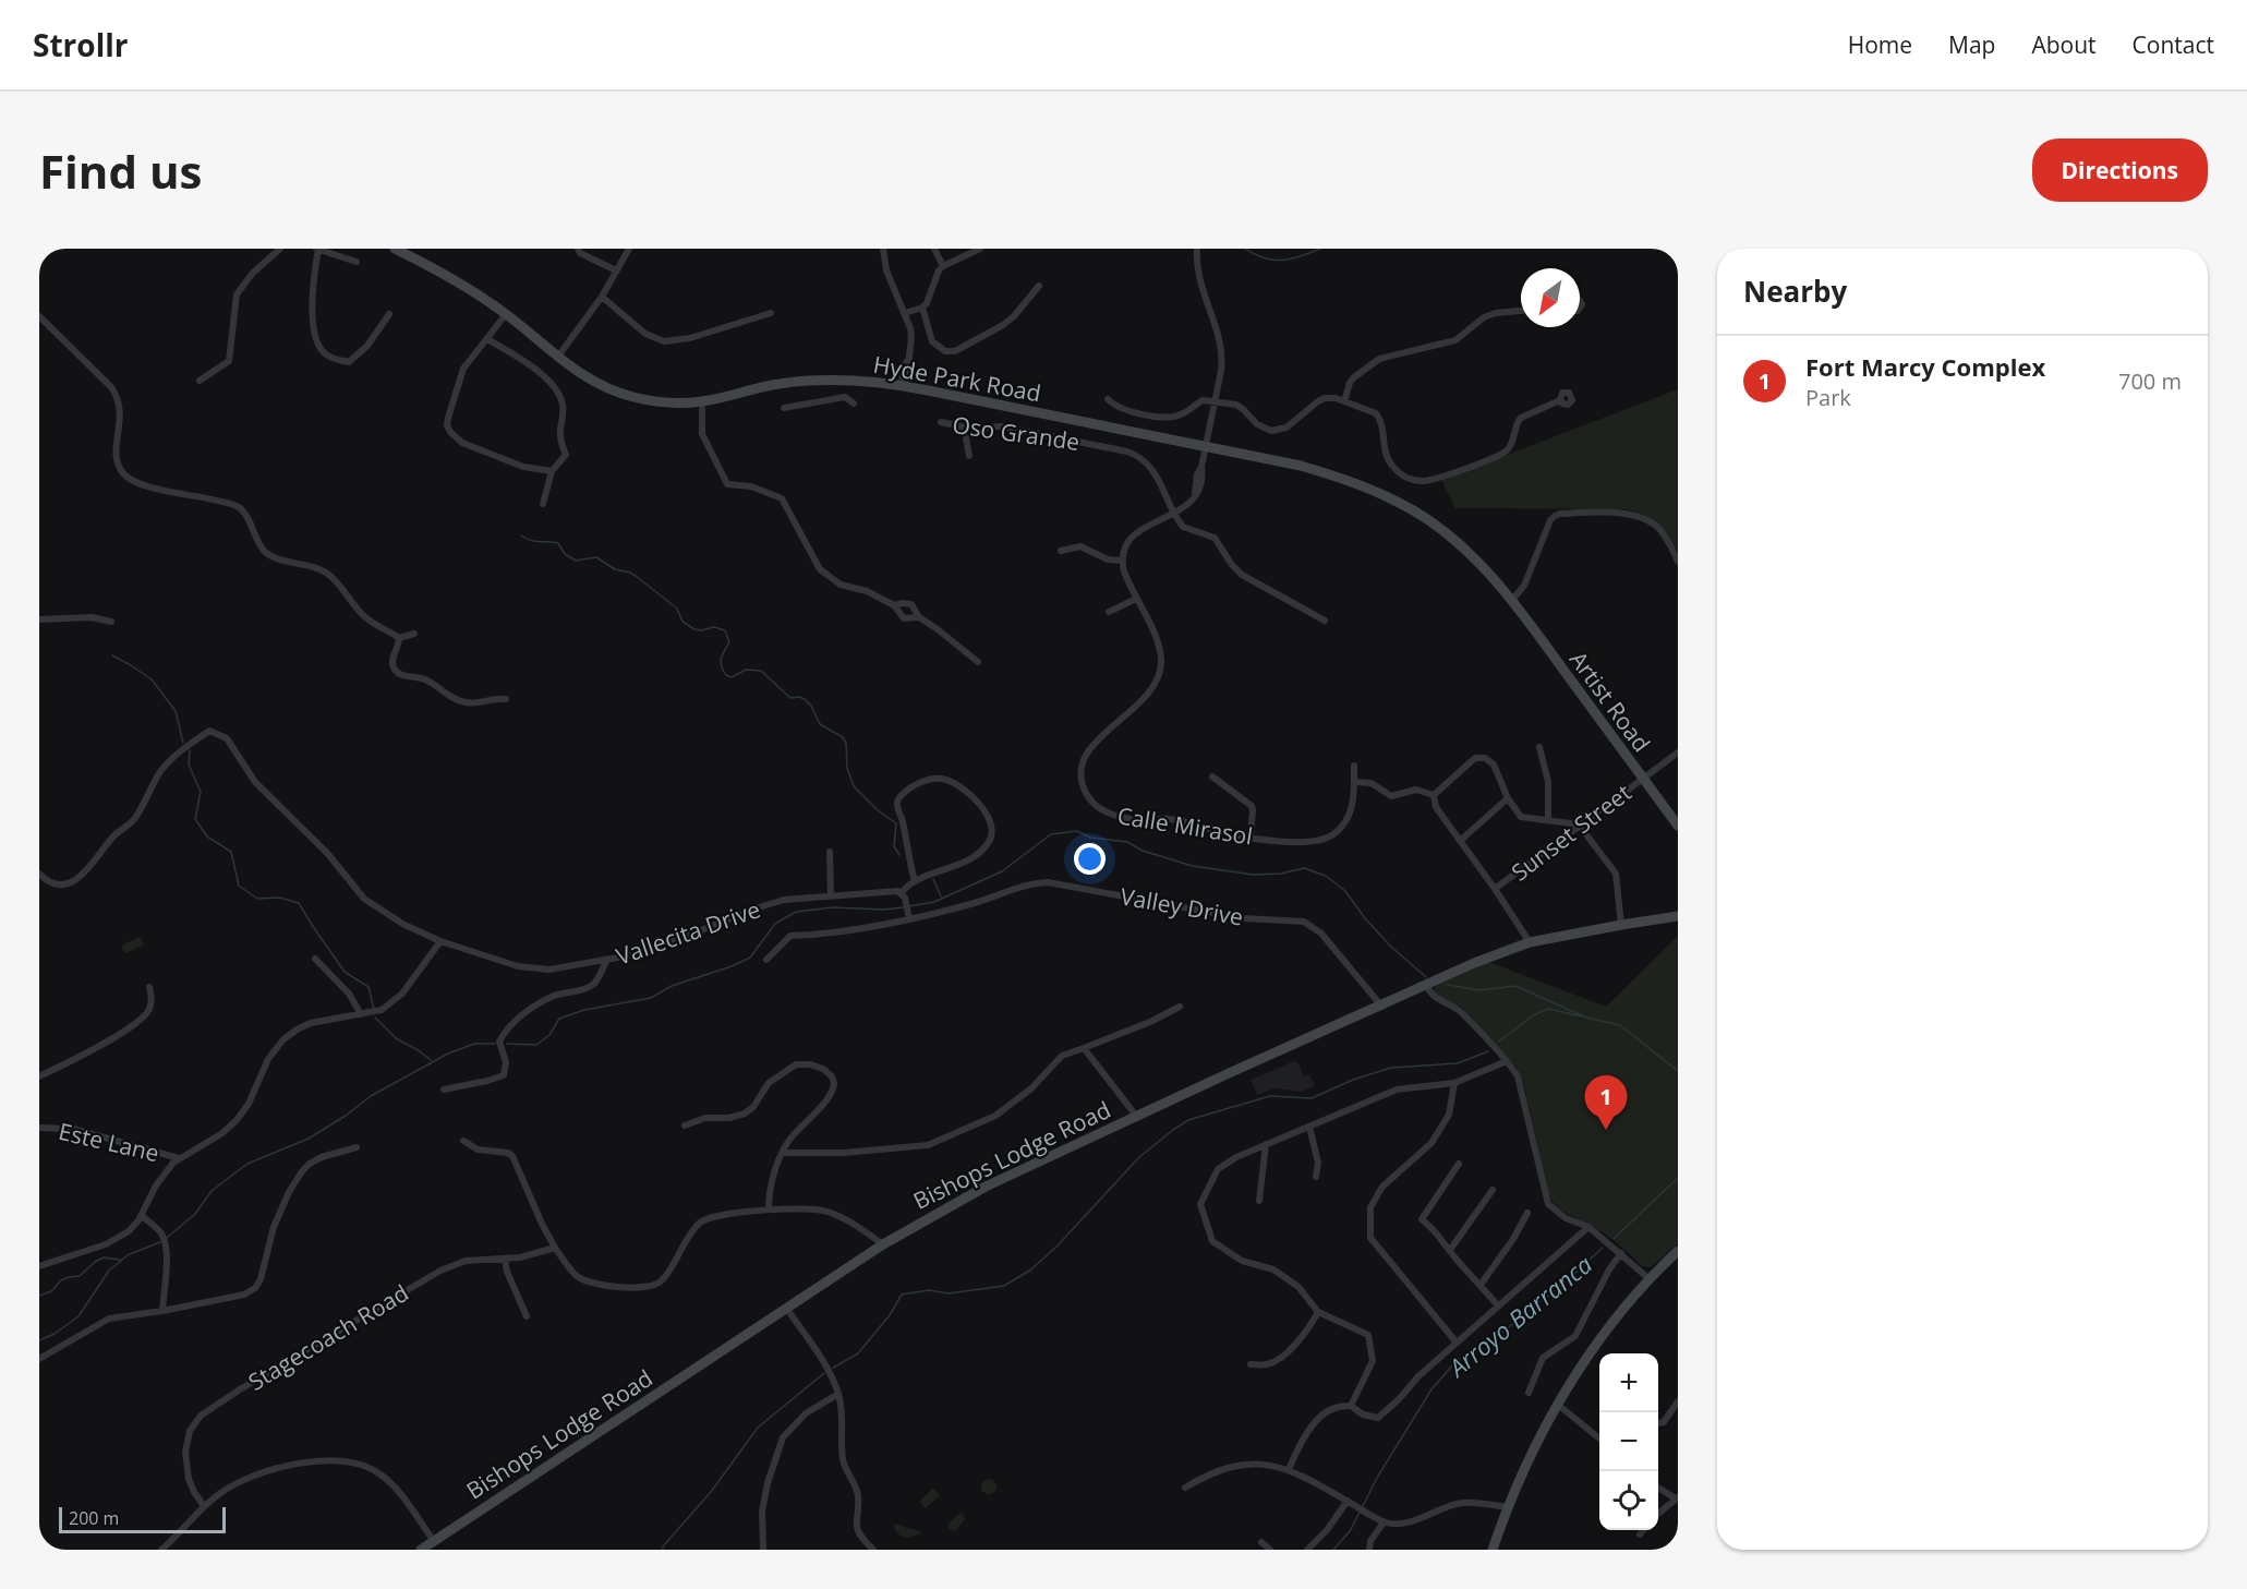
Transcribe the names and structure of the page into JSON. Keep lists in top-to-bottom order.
{
  "streets": {
    "street": [
      "Hyde Park Road",
      "Oso Grande",
      "Artist Road",
      "Calle Mirasol",
      "Sunset Street",
      "Valley Drive",
      "Vallecita Drive",
      "Este Lane",
      "Bishops Lodge Road",
      "Stagecoach Road"
    ]
  },
  "crossings": [
    ["Hyde Park Road", "Artist Road"],
    ["Artist Road", "Sunset Street"],
    ["Valley Drive", "Bishops Lodge Road"]
  ],
  "water": ["Arroyo Barranca"],
  "scale_bar": "200 m",
  "north": "bottom left",
  "page": {
    "header": "Strollr",
    "nav": [
      "Home",
      "Map",
      "About",
      "Contact"
    ],
    "buttons": "Directions",
    "title": "Find us",
    "heading": "Nearby",
    "list": [
      {
        "mark": "1",
        "name": "Fort Marcy Complex",
        "note": "Park",
        "value": "700 m"
      }
    ],
    "pins": "1",
    "map_buttons": ["+", "−"],
    "scale": "200 m"
  }
}
